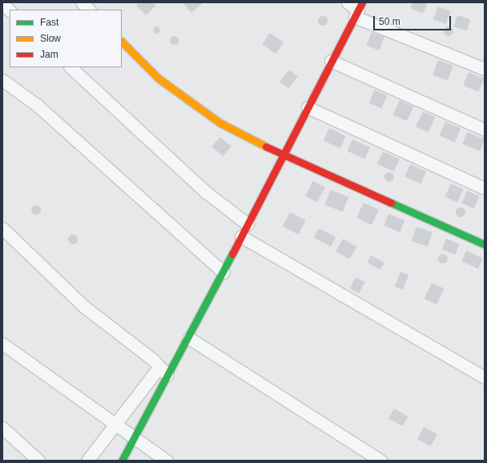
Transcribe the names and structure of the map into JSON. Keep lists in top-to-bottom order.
{
  "legend": ["Fast", "Slow", "Jam"],
  "scale_bar": "50 m"
}
